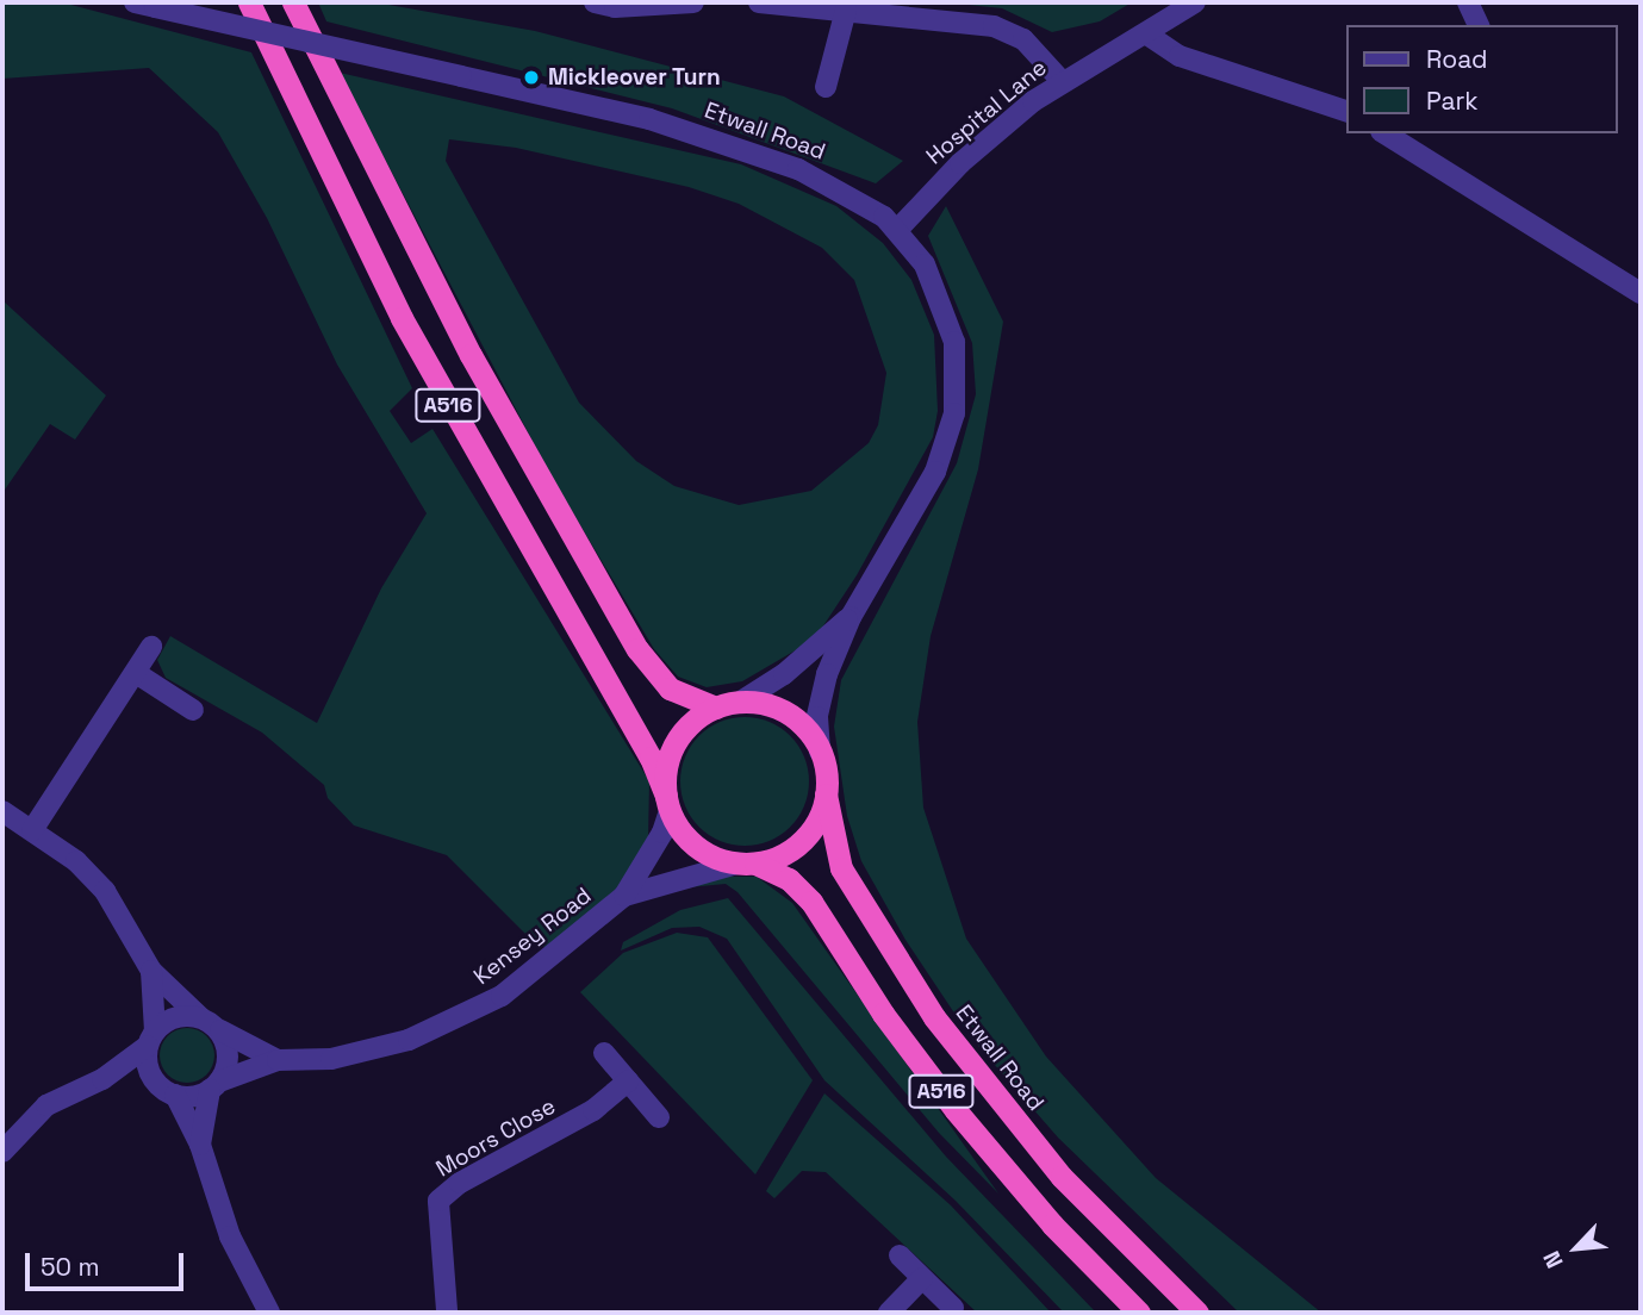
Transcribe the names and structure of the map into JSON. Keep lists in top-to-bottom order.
{
  "streets": {
    "highway": ["Etwall Road", "A516"],
    "street": ["Hospital Lane", "Kensey Road", "Moors Close"]
  },
  "crossings": [
    ["Hospital Lane", "Etwall Road"],
    ["Etwall Road", "A516"],
    ["Etwall Road", "Kensey Road"],
    ["A516", "Kensey Road"]
  ],
  "places": ["Mickleover Turn"],
  "legend": ["Road", "Park"],
  "scale_bar": "50 m",
  "north": "bottom left"
}
